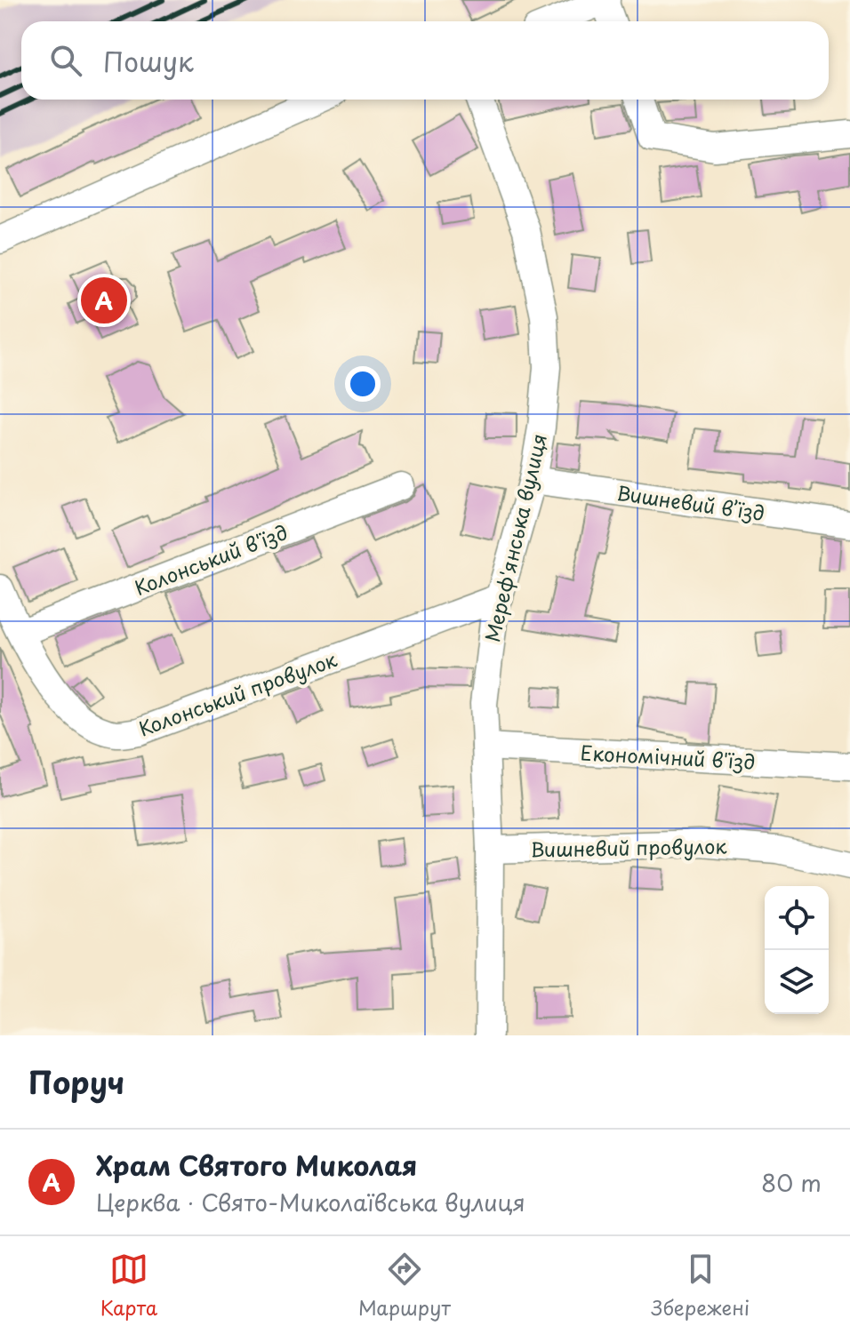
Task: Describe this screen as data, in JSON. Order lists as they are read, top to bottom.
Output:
{
  "streets": {
    "street": [
      "Вишневий в’їзд",
      "Мереф'янська вулиця",
      "Колонський в'їзд",
      "Колонський провулок",
      "Економічний в'їзд",
      "Вишневий провулок"
    ]
  },
  "crossings": [
    ["Вишневий в’їзд", "Мереф'янська вулиця"],
    ["Мереф'янська вулиця", "Колонський провулок"],
    ["Мереф'янська вулиця", "Економічний в'їзд"],
    ["Мереф'янська вулиця", "Вишневий провулок"],
    ["Колонський в'їзд", "Колонський провулок"]
  ],
  "page": {
    "search": "Пошук",
    "pins": "A",
    "heading": "Поруч",
    "list": [
      {
        "mark": "A",
        "name": "Храм Святого Миколая",
        "note": "Церква · Свято-Миколаївська вулиця",
        "value": "80 m"
      }
    ],
    "nav": ["Карта", "Маршрут", "Збережені"]
  }
}
